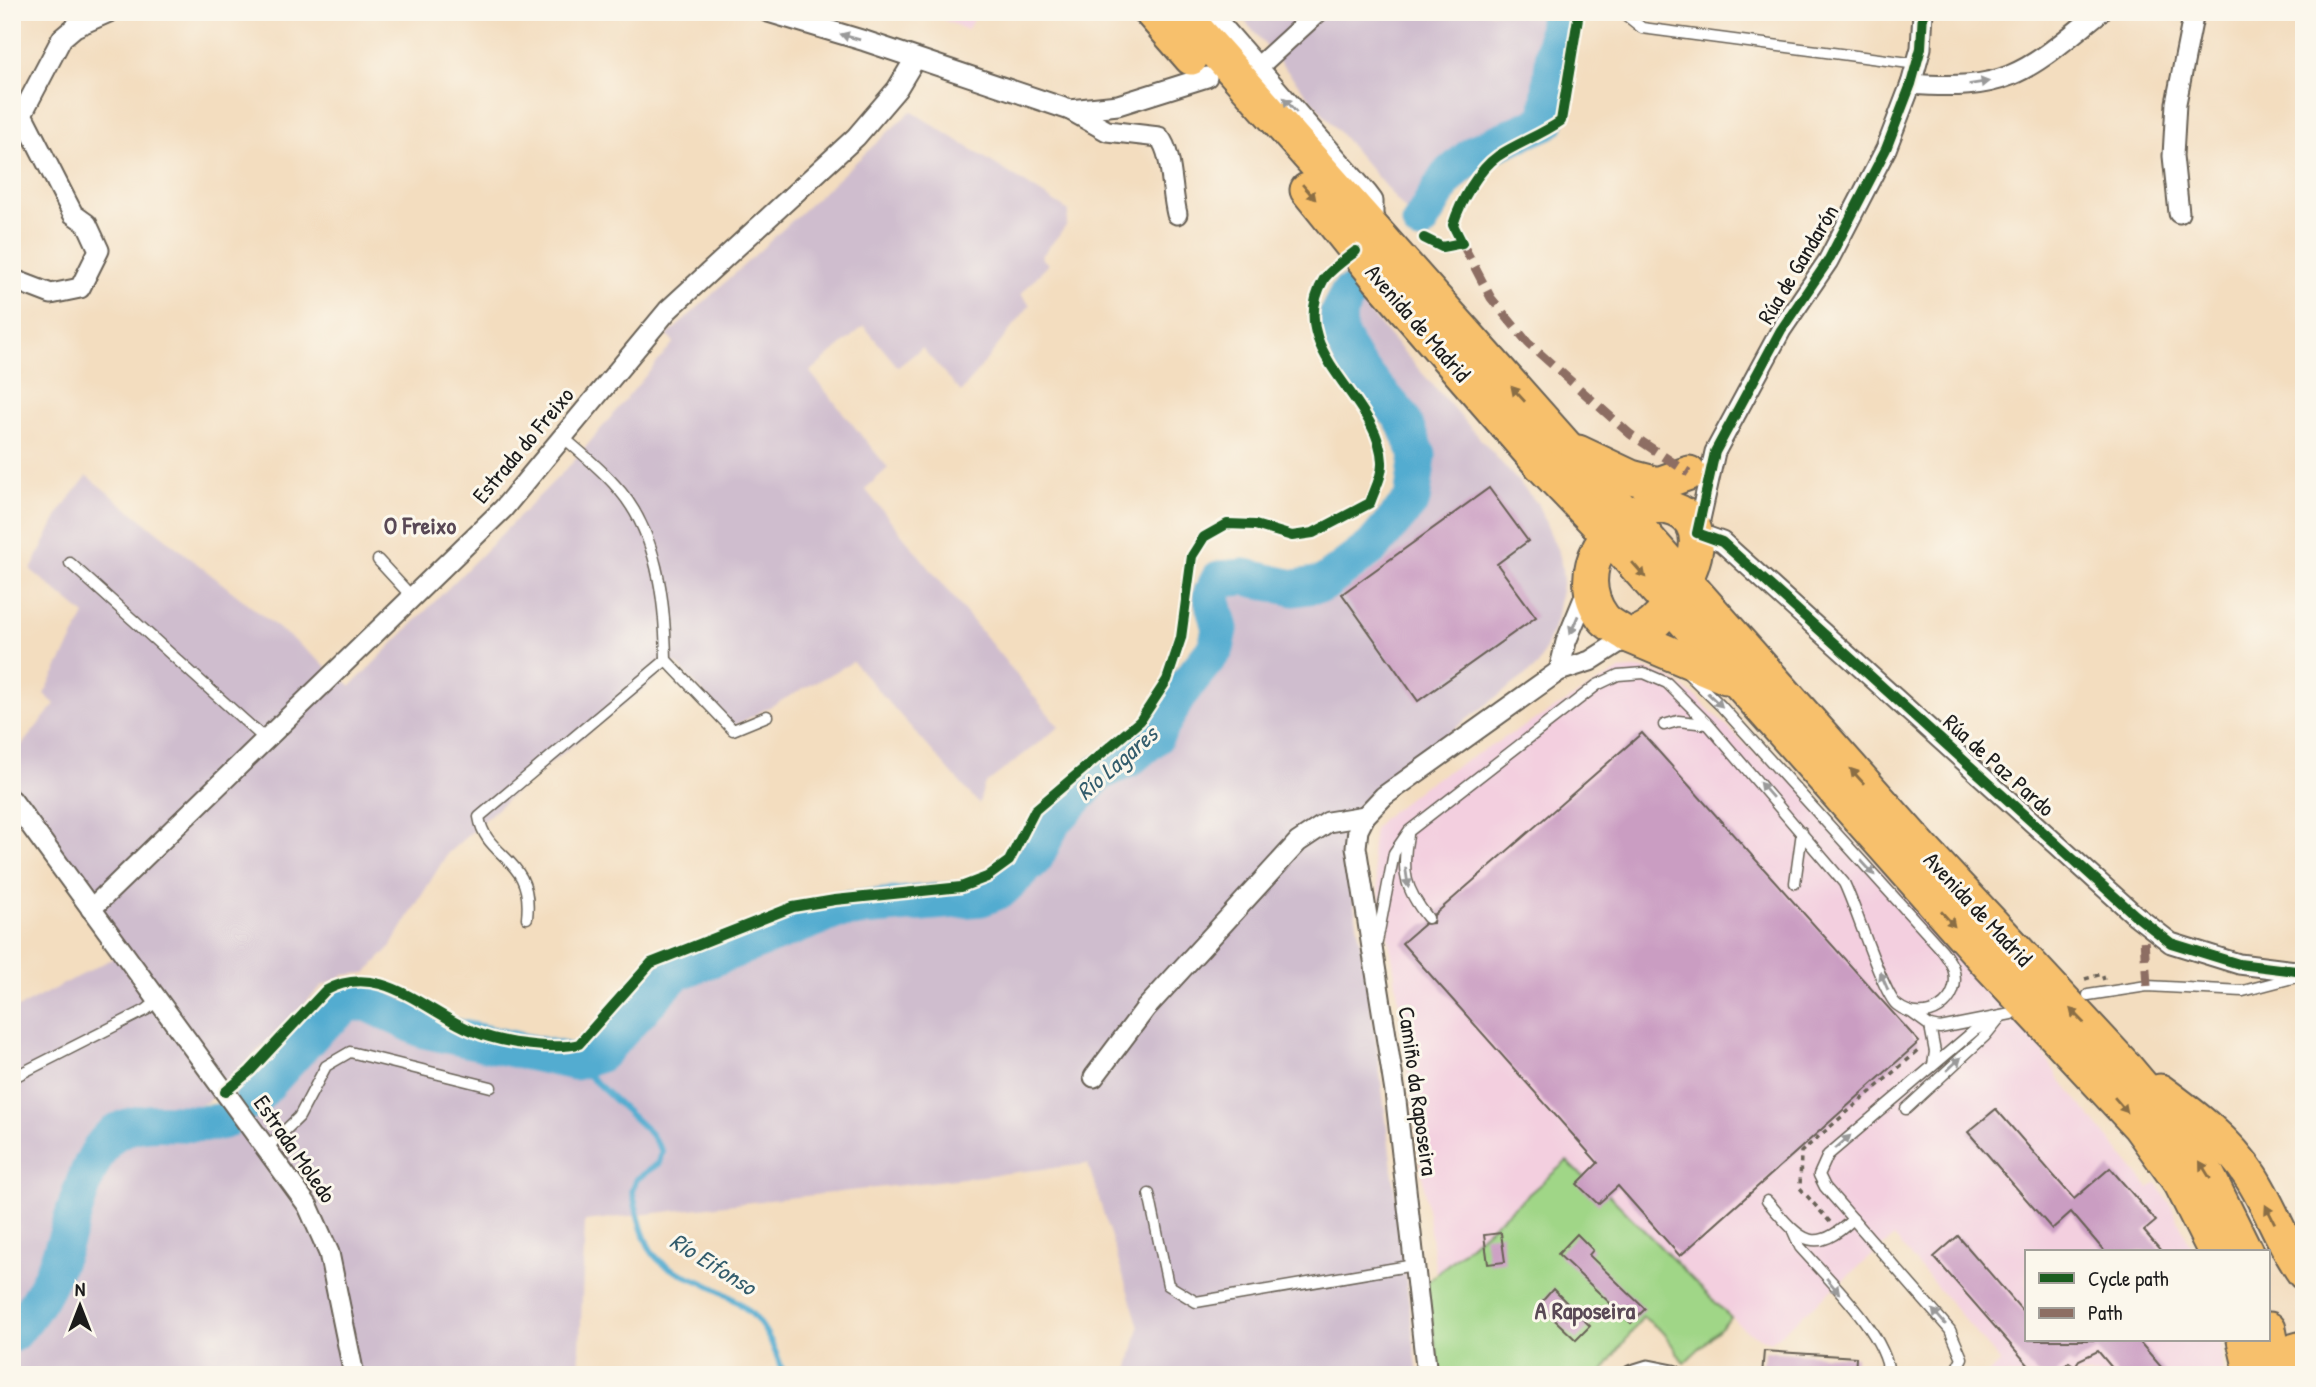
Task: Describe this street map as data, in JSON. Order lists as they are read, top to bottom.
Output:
{
  "streets": {
    "highway": ["Avenida de Madrid"],
    "street": [
      "Rúa de Gandarón",
      "Estrada do Freixo",
      "Rúa de Paz Pardo",
      "Camiño da Raposeira",
      "Estrada Moledo"
    ]
  },
  "crossings": [
    ["Rúa de Gandarón", "Avenida de Madrid"],
    ["Rúa de Gandarón", "Rúa de Paz Pardo"],
    ["Avenida de Madrid", "Rúa de Paz Pardo"],
    ["Estrada do Freixo", "Estrada Moledo"]
  ],
  "districts": ["O Freixo", "A Raposeira"],
  "water": ["Río Lagares", "Río Eifonso"],
  "legend": ["Cycle path", "Path"],
  "north": "top"
}
